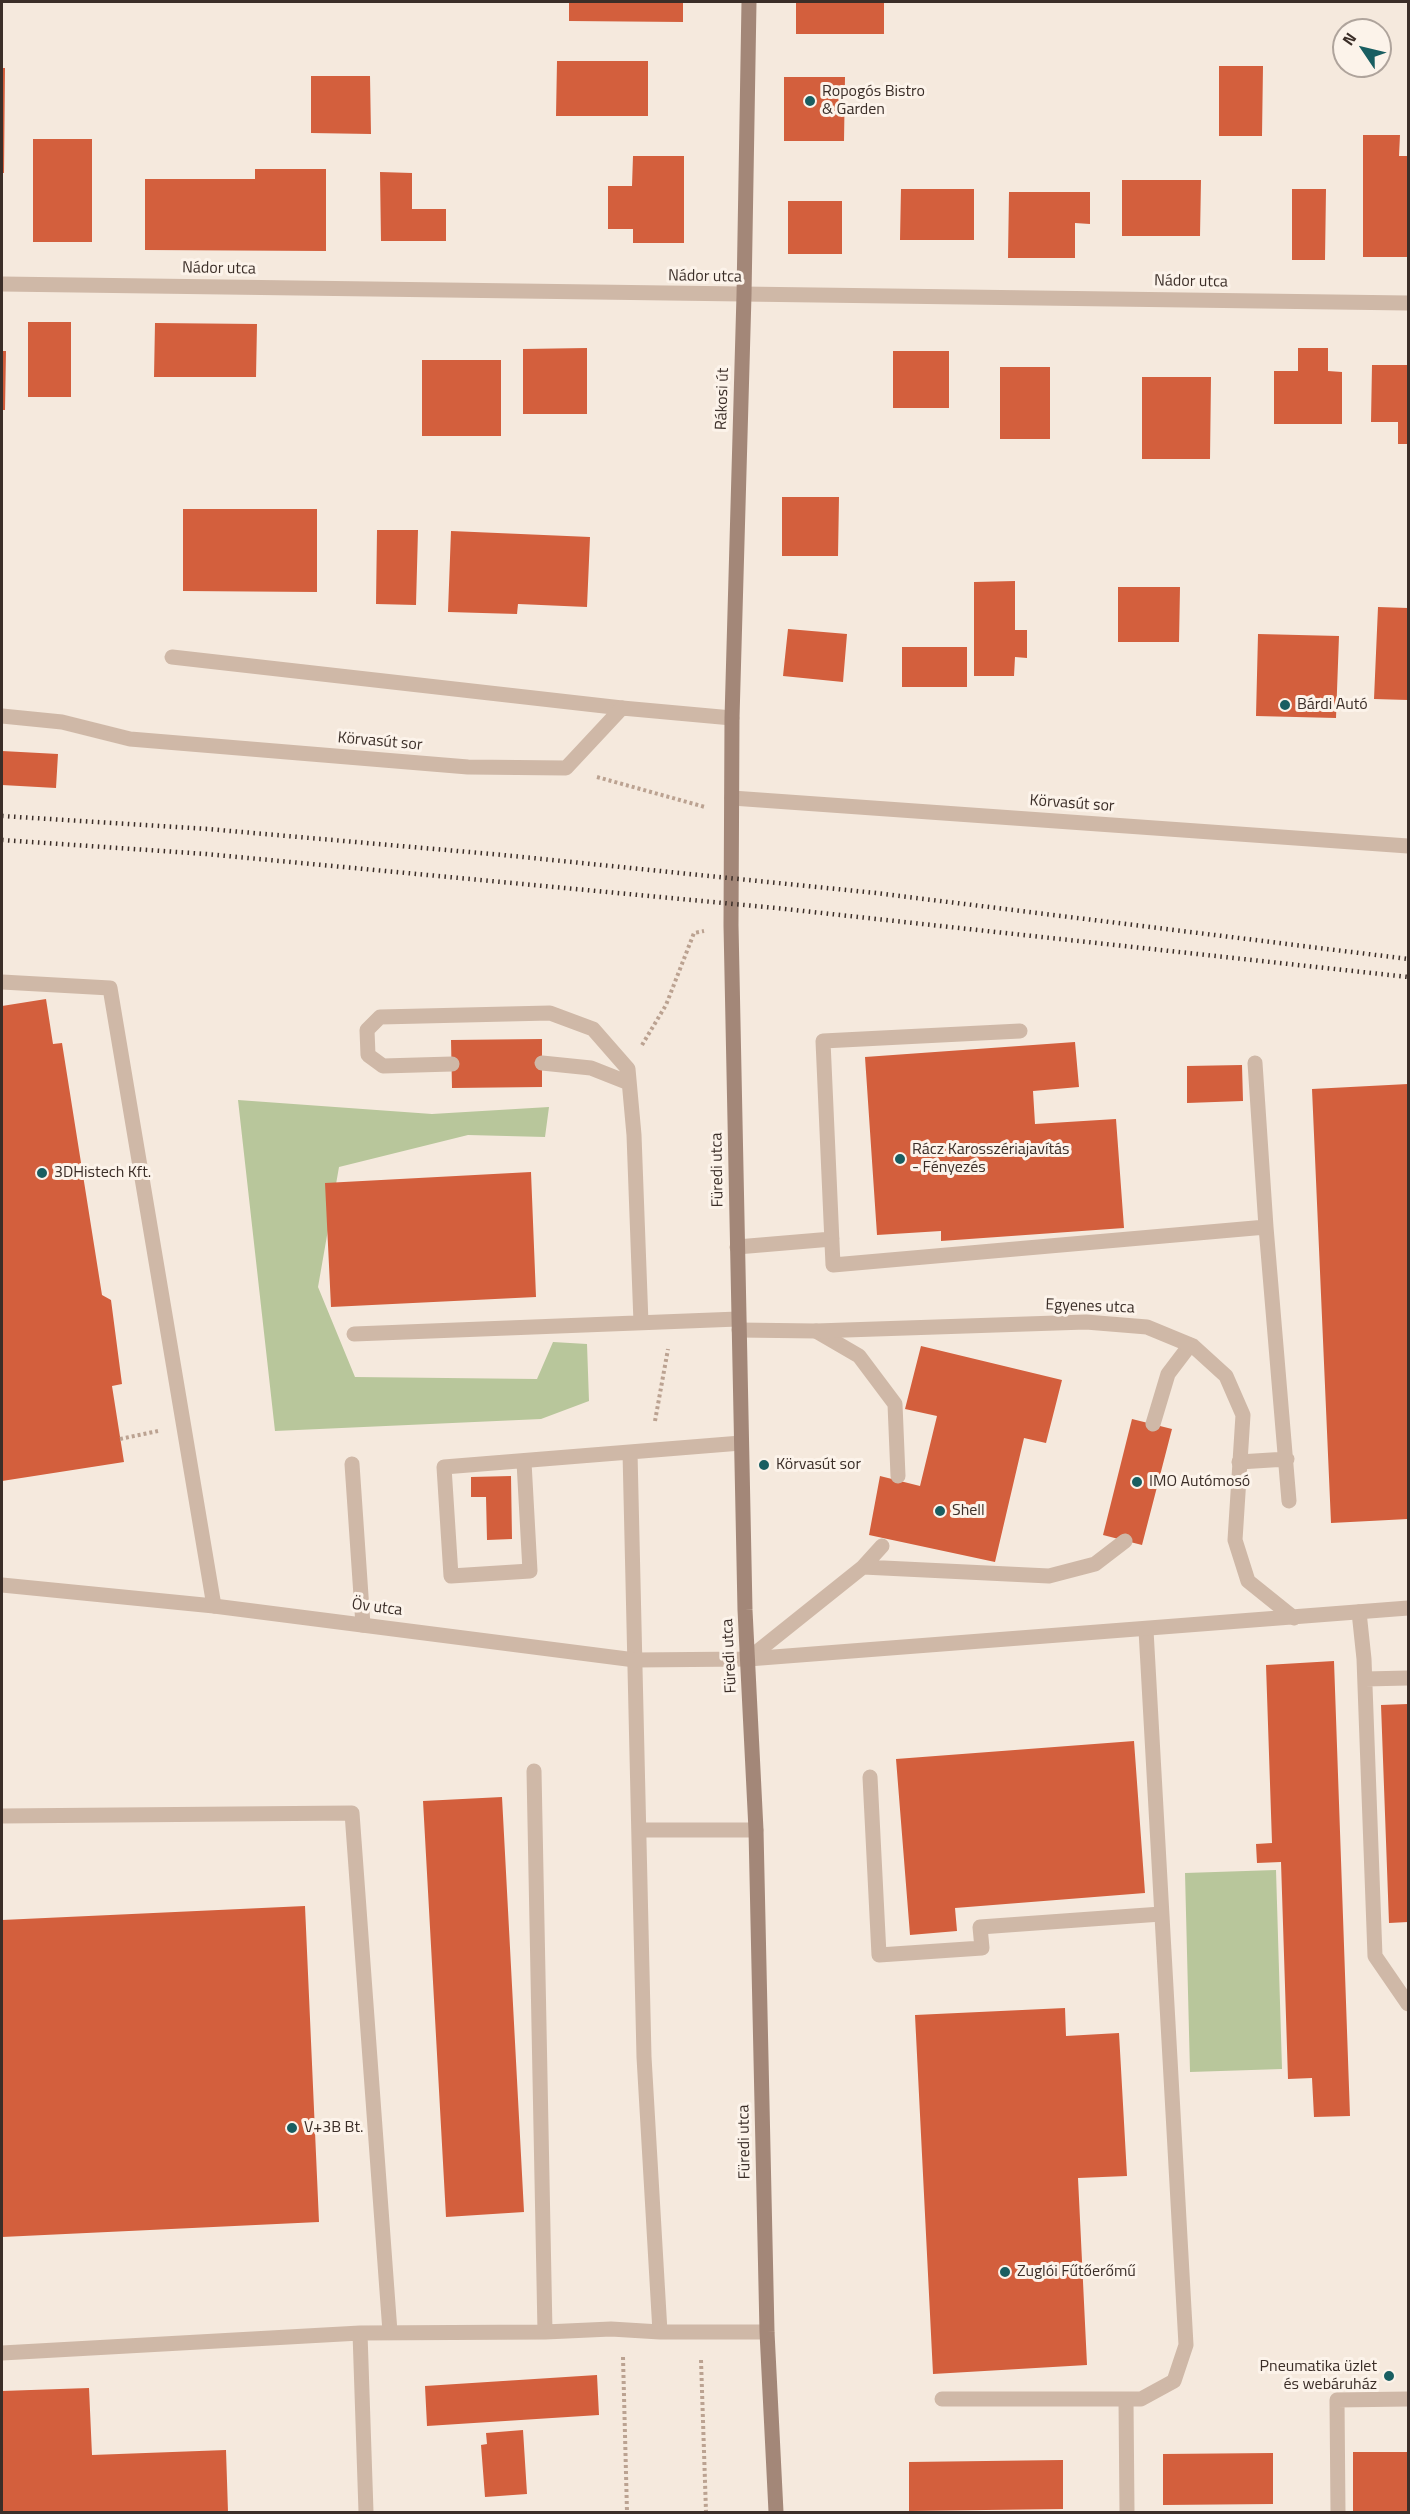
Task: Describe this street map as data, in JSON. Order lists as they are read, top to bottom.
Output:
{
  "streets": {
    "main road": ["Rákosi út", "Füredi utca"],
    "street": [
      "Nádor utca",
      "Körvasút sor",
      "Egyenes utca",
      "Öv utca"
    ]
  },
  "crossings": [
    ["Nádor utca", "Rákosi út"],
    ["Rákosi út", "Körvasút sor"],
    ["Rákosi út", "Füredi utca"],
    ["Körvasút sor", "Füredi utca"],
    ["Füredi utca", "Egyenes utca"],
    ["Füredi utca", "Öv utca"]
  ],
  "places": [
    "Ropogós Bistro & Garden",
    "Bárdi Autó",
    "Rácz Karosszériajavítás - Fényezés",
    "3DHistech Kft.",
    "Körvasút sor",
    "IMO Autómosó",
    "Shell",
    "V+3B Bt.",
    "Zuglói Fűtőerőmű",
    "Pneumatika üzlet és webáruház"
  ],
  "north": "top left"
}
